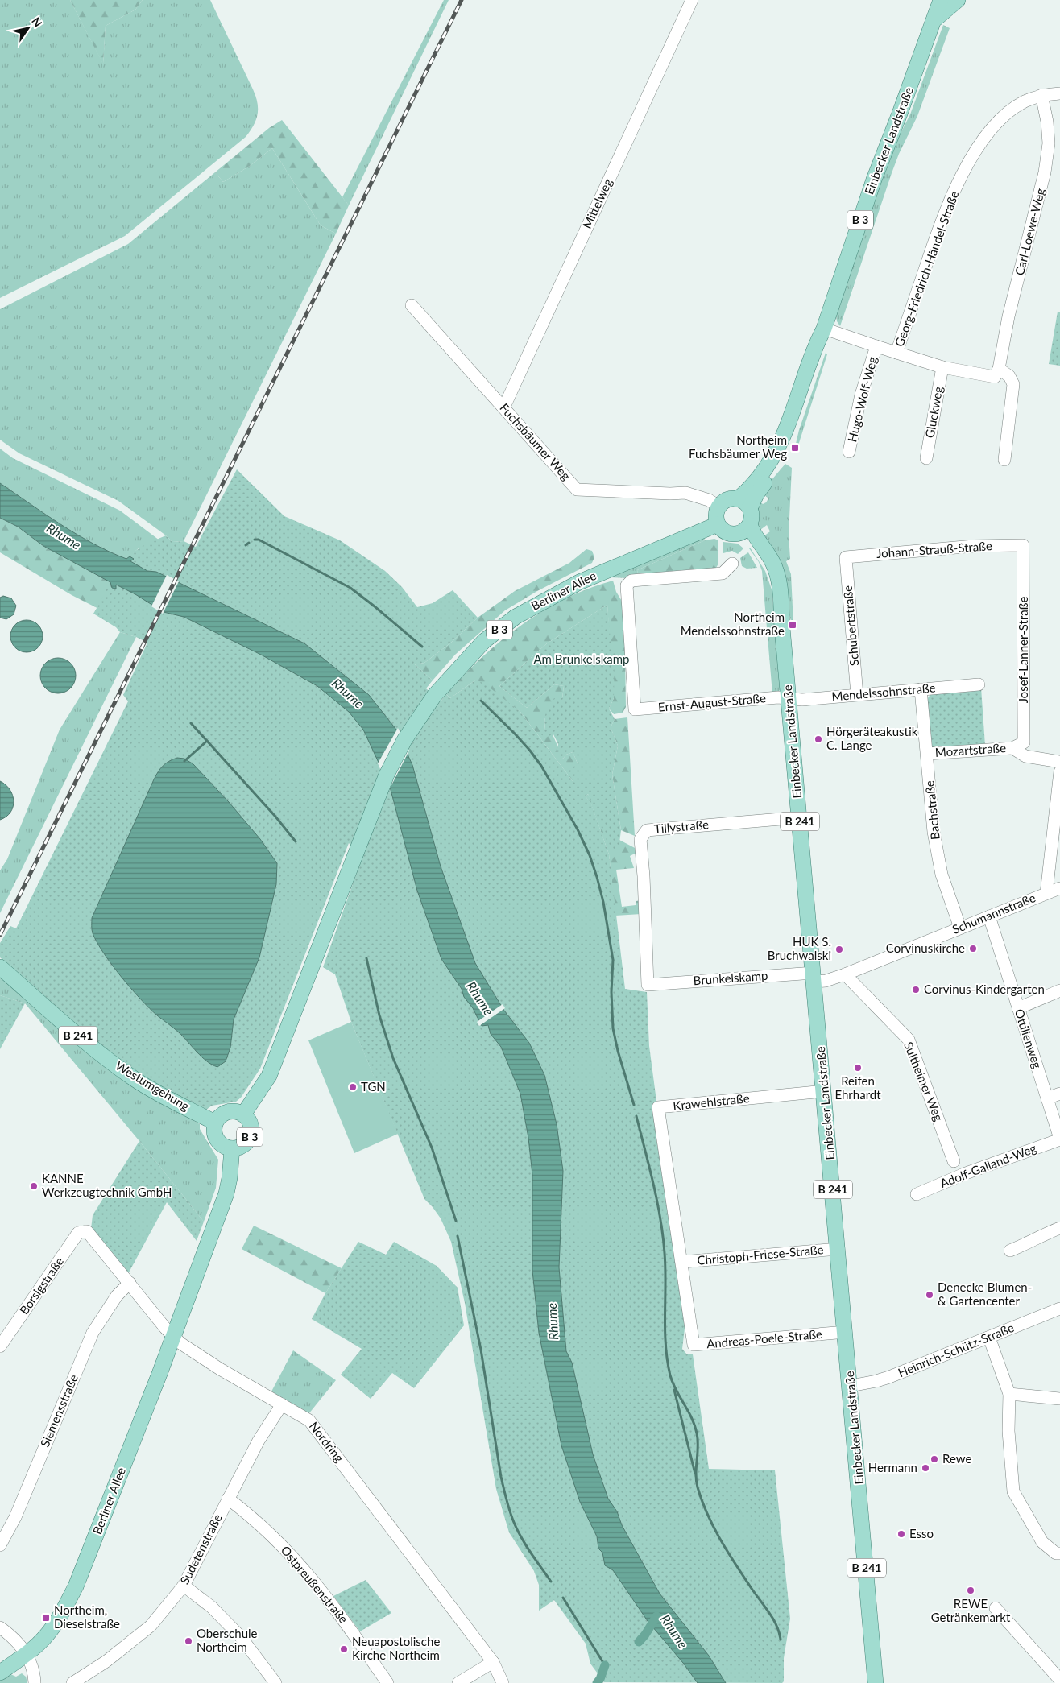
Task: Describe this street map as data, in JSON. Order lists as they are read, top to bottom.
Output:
{
  "streets": {
    "main road": [
      "Einbecker Landstraße",
      "B 3",
      "Berliner Allee",
      "B 241",
      "Westumgehung"
    ],
    "street": [
      "Mittelweg",
      "Carl-Loewe-Weg",
      "Georg-Friedrich-Händel-Straße",
      "Hugo-Wolf-Weg",
      "Gluckweg",
      "Fuchsbäumer Weg",
      "Johann-Strauß-Straße",
      "Schubertstraße",
      "Josef-Lanner-Straße",
      "Mendelssohnstraße",
      "Ernst-August-Straße",
      "Mozartstraße",
      "Bachstraße",
      "Tillystraße",
      "Schumannstraße",
      "Brunkelskamp",
      "Ottilienweg",
      "Sultheimer Weg",
      "Krawehlstraße",
      "Adolf-Galland-Weg",
      "Christoph-Friese-Straße",
      "Borsigstraße",
      "Andreas-Poele-Straße",
      "Heinrich-Schütz-Straße",
      "Siemensstraße",
      "Nordring",
      "Sudetenstraße",
      "Ostpreußenstraße"
    ]
  },
  "crossings": [
    ["Einbecker Landstraße", "Fuchsbäumer Weg"],
    ["Einbecker Landstraße", "Berliner Allee"],
    ["Einbecker Landstraße", "Mendelssohnstraße"],
    ["Einbecker Landstraße", "Ernst-August-Straße"],
    ["Einbecker Landstraße", "Tillystraße"],
    ["Einbecker Landstraße", "Schumannstraße"],
    ["Einbecker Landstraße", "Brunkelskamp"],
    ["Einbecker Landstraße", "Krawehlstraße"],
    ["Einbecker Landstraße", "Christoph-Friese-Straße"],
    ["Einbecker Landstraße", "Andreas-Poele-Straße"],
    ["Einbecker Landstraße", "Heinrich-Schütz-Straße"],
    ["Mittelweg", "Fuchsbäumer Weg"],
    ["B 3", "Berliner Allee"],
    ["B 3", "Westumgehung"],
    ["B 3", "Nordring"],
    ["Carl-Loewe-Weg", "Georg-Friedrich-Händel-Straße"],
    ["Fuchsbäumer Weg", "Berliner Allee"],
    ["Johann-Strauß-Straße", "Schubertstraße"],
    ["Johann-Strauß-Straße", "Josef-Lanner-Straße"],
    ["Berliner Allee", "Westumgehung"],
    ["Berliner Allee", "Nordring"],
    ["Schubertstraße", "Mendelssohnstraße"],
    ["Josef-Lanner-Straße", "Mozartstraße"],
    ["Mendelssohnstraße", "Ernst-August-Straße"],
    ["Mendelssohnstraße", "Bachstraße"],
    ["Mozartstraße", "Bachstraße"],
    ["Bachstraße", "Schumannstraße"],
    ["Tillystraße", "Brunkelskamp"],
    ["Schumannstraße", "Brunkelskamp"],
    ["Schumannstraße", "Ottilienweg"],
    ["Schumannstraße", "Sultheimer Weg"],
    ["Ottilienweg", "Adolf-Galland-Weg"],
    ["Krawehlstraße", "Christoph-Friese-Straße"],
    ["Krawehlstraße", "Andreas-Poele-Straße"],
    ["Christoph-Friese-Straße", "Andreas-Poele-Straße"],
    ["Borsigstraße", "Nordring"],
    ["Siemensstraße", "Nordring"],
    ["Nordring", "Sudetenstraße"],
    ["Sudetenstraße", "Ostpreußenstraße"]
  ],
  "water": ["Rhume"],
  "parks": ["Am Brunkelskamp"],
  "places": {
    "transit": ["Northeim Fuchsbäumer Weg", "Northeim Mendelssohnstraße", "Northeim, Dieselstraße"],
    "other": [
      "Hörgeräteakustik C. Lange",
      "Corvinuskirche",
      "HUK S. Bruchwalski",
      "Corvinus-Kindergarten",
      "Reifen Ehrhardt",
      "TGN",
      "KANNE Werkzeugtechnik GmbH",
      "Denecke Blumen- & Gartencenter",
      "Rewe",
      "Hermann",
      "Esso",
      "REWE Getränkemarkt",
      "Oberschule Northeim",
      "Neuapostolische Kirche Northeim"
    ]
  },
  "north": "top right"
}
